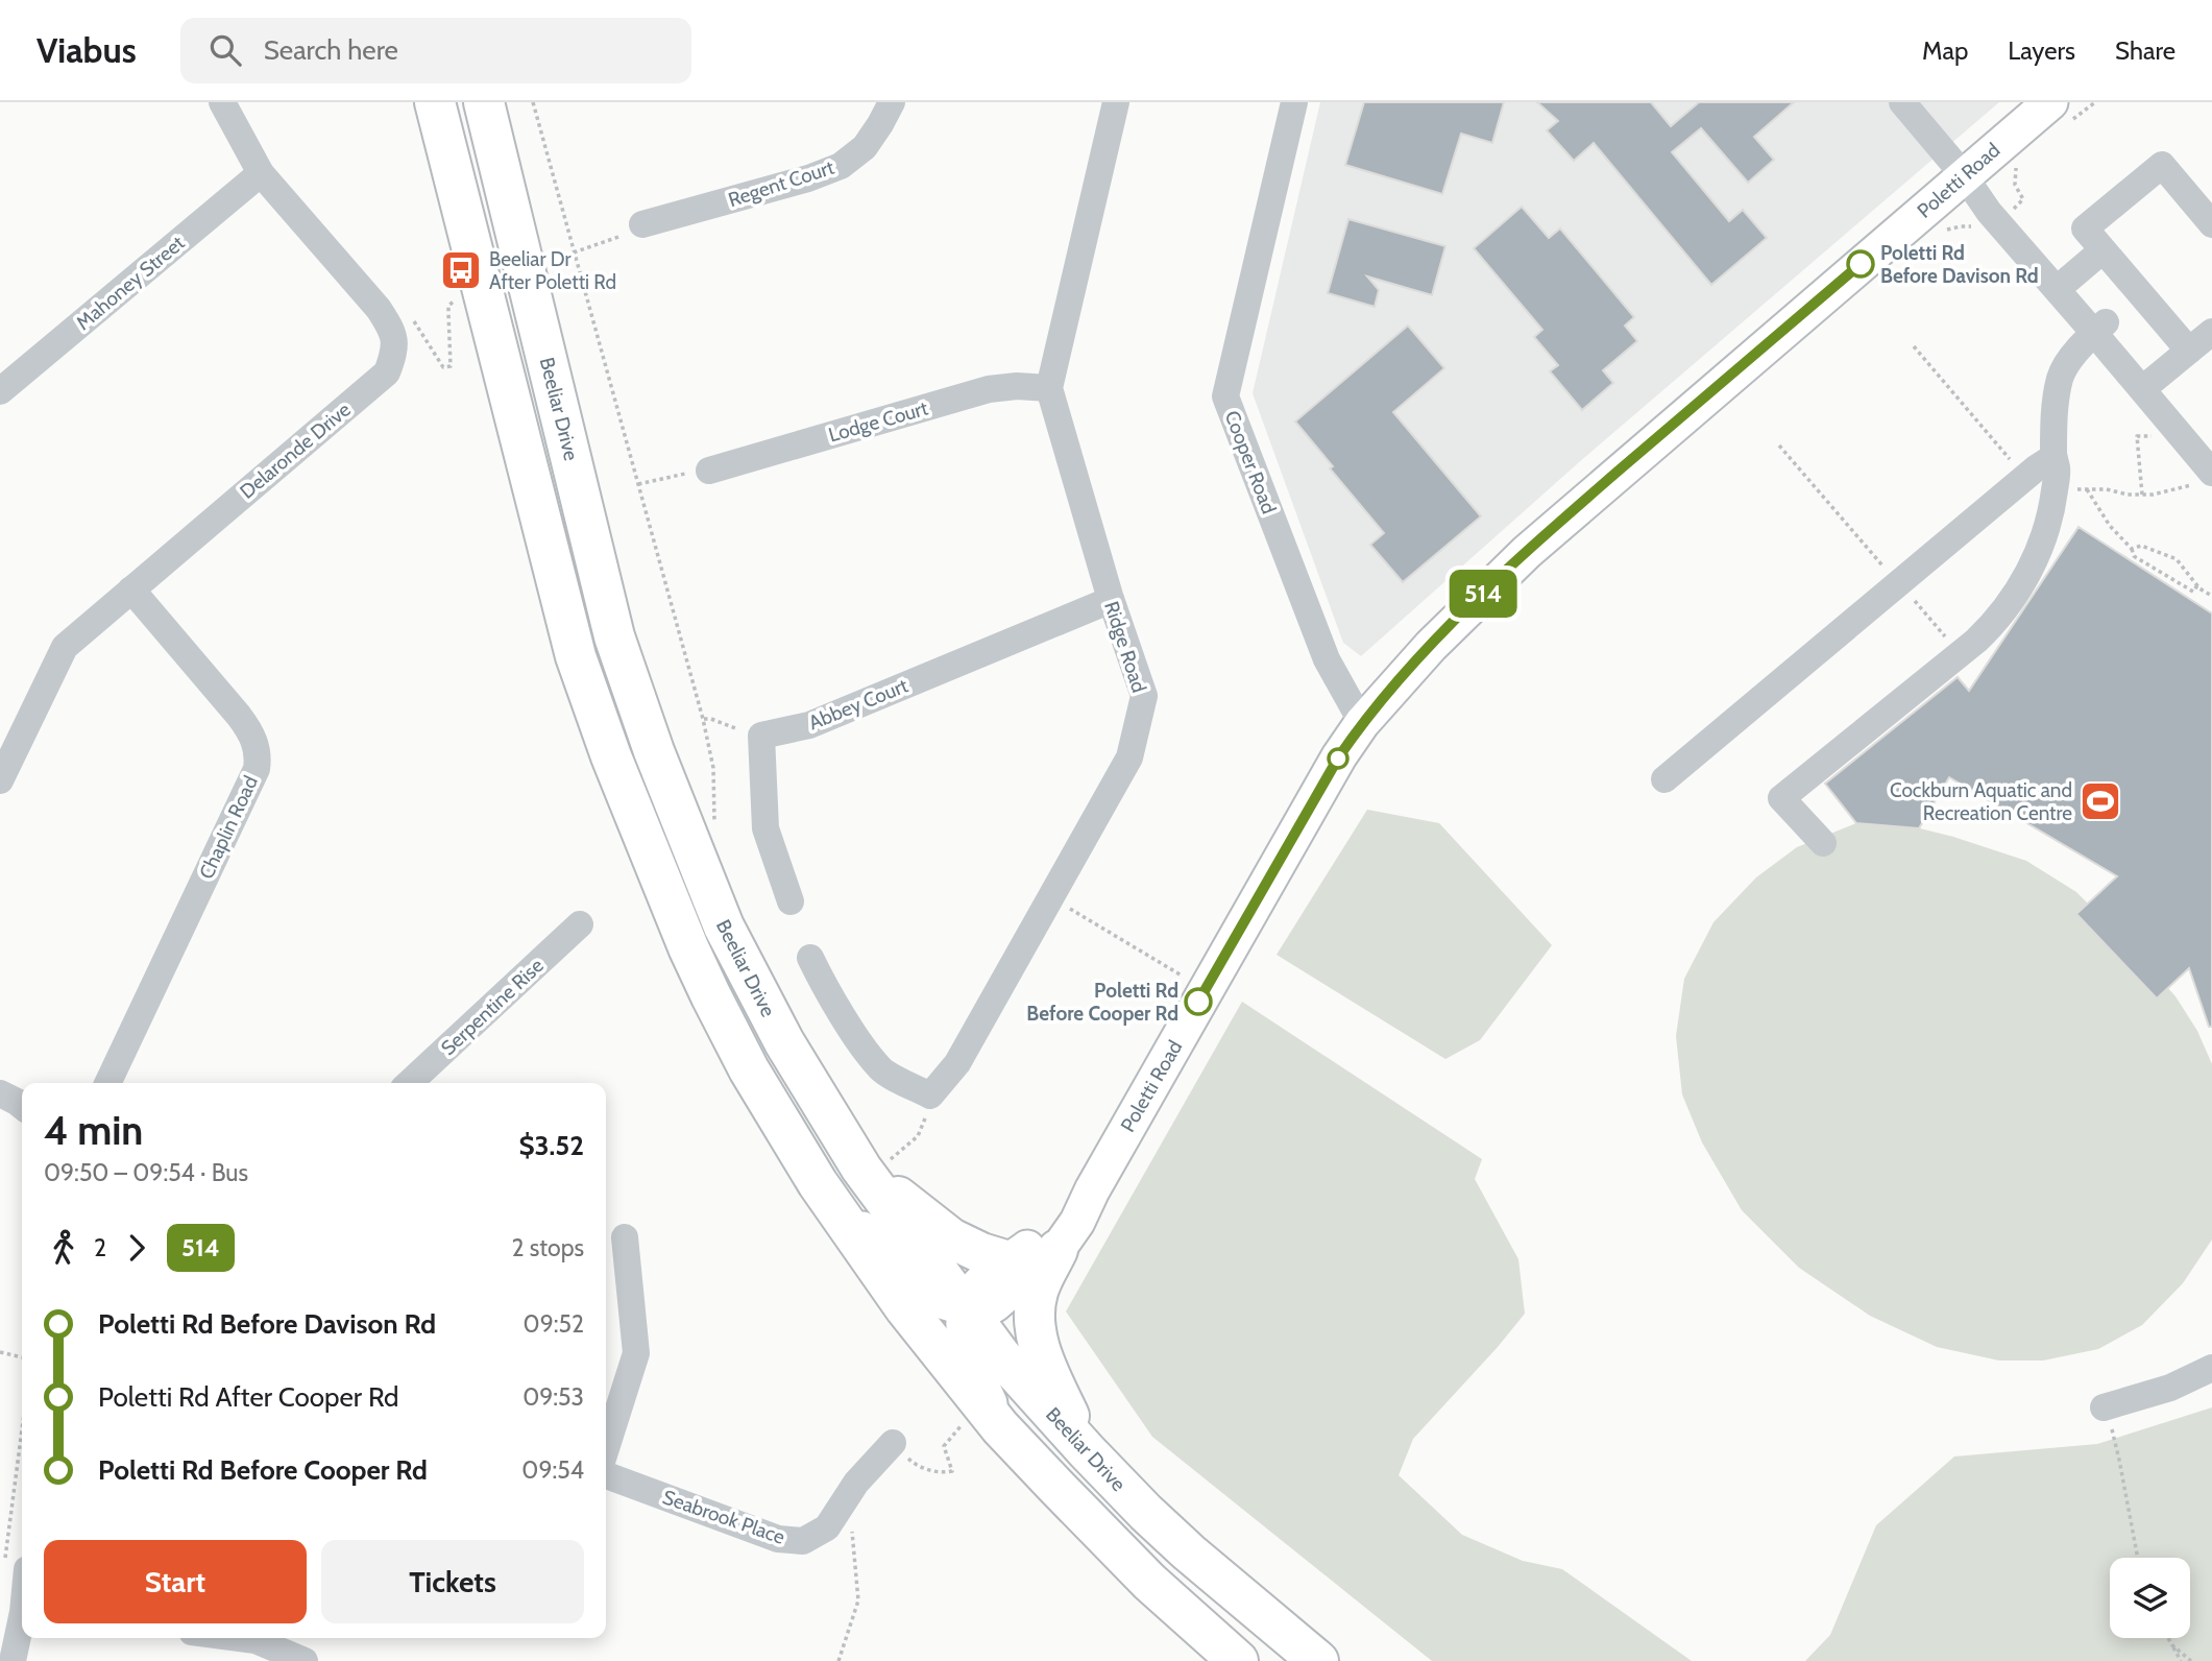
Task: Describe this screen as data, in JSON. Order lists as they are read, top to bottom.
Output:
{
  "streets": {
    "highway": ["Beeliar Drive"],
    "main road": ["Poletti Road"],
    "street": [
      "Regent Court",
      "Mahoney Street",
      "Lodge Court",
      "Delaronde Drive",
      "Cooper Road",
      "Ridge Road",
      "Abbey Court",
      "Chaplin Road",
      "Serpentine Rise",
      "Seabrook Place"
    ]
  },
  "crossings": [
    ["Poletti Road", "Beeliar Drive"],
    ["Poletti Road", "Cooper Road"],
    ["Mahoney Street", "Delaronde Drive"],
    ["Lodge Court", "Ridge Road"],
    ["Delaronde Drive", "Chaplin Road"],
    ["Ridge Road", "Abbey Court"]
  ],
  "places": {
    "other": ["Poletti Rd Before Davison Rd", "Poletti Rd Before Cooper Rd"],
    "bus stop": ["Beeliar Dr After Poletti Rd"],
    "sports": ["Cockburn Aquatic and Recreation Centre"]
  },
  "lines": ["bus line 514"],
  "page": {
    "header": "Viabus",
    "search": "Search here",
    "nav": ["Map", "Layers", "Share"],
    "on_map": "514",
    "heading": ["4 min", "09:50 – 09:54 · Bus", "$3.52"],
    "legs": ["2", "514", "2 stops"],
    "list": [
      {
        "name": "Poletti Rd Before Davison Rd",
        "value": "09:52"
      },
      {
        "name": "Poletti Rd After Cooper Rd",
        "value": "09:53"
      },
      {
        "name": "Poletti Rd Before Cooper Rd",
        "value": "09:54"
      }
    ],
    "buttons": ["Start", "Tickets"]
  }
}
